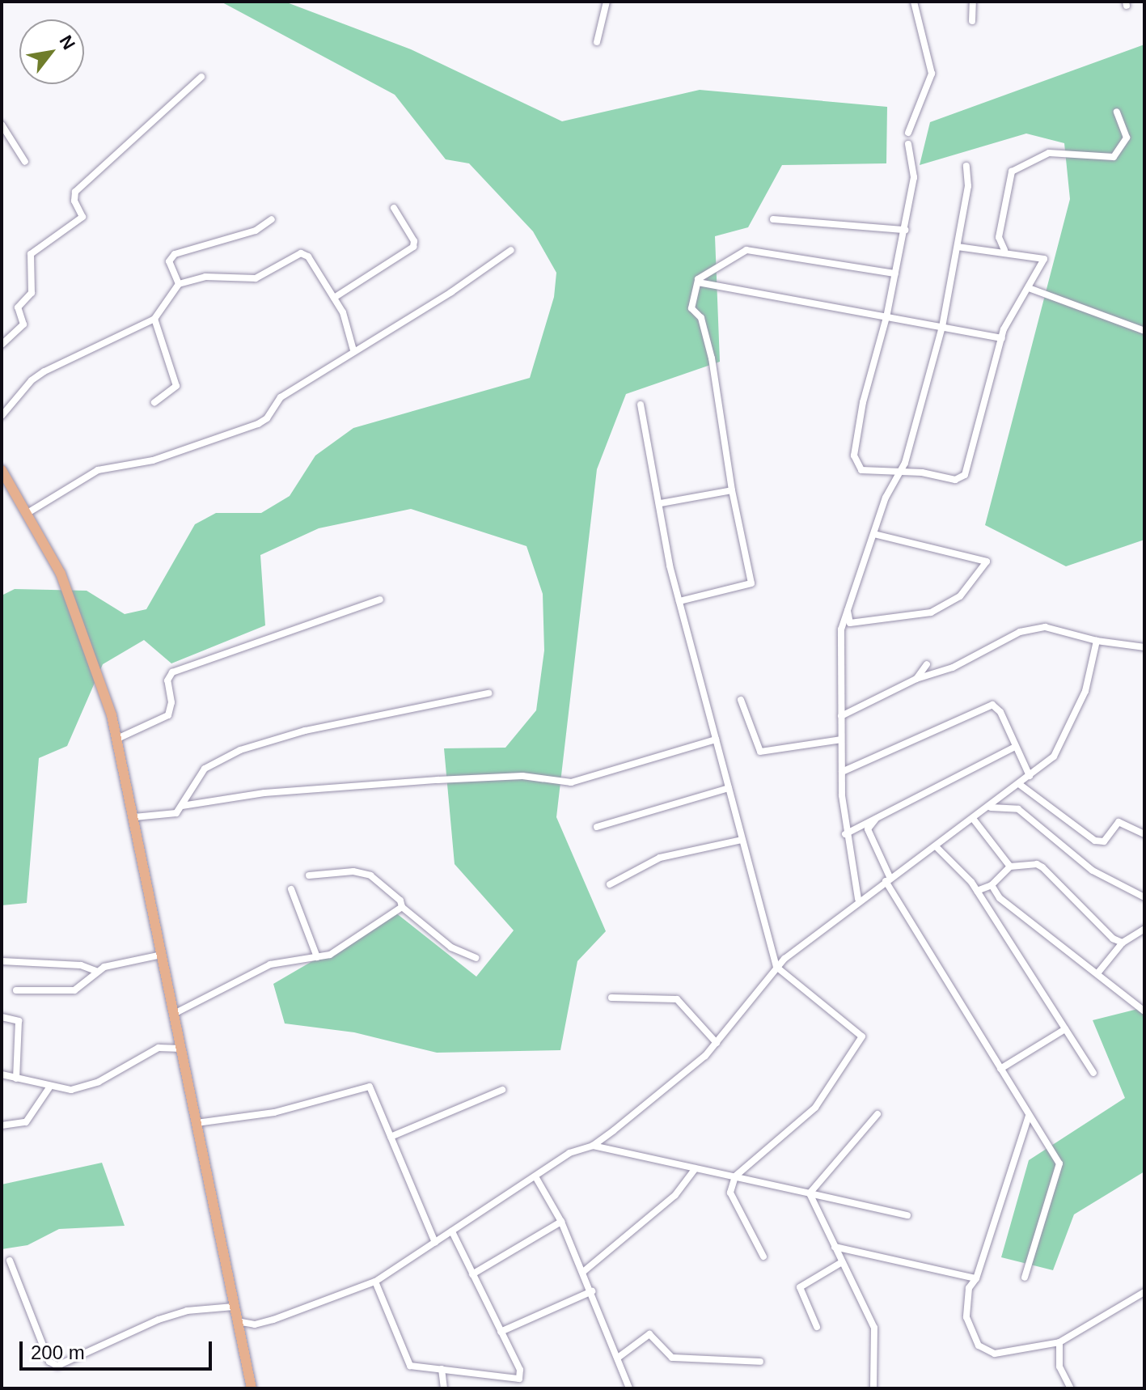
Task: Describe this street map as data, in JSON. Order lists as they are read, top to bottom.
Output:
{
  "scale_bar": "200 m",
  "north": "top right"
}
